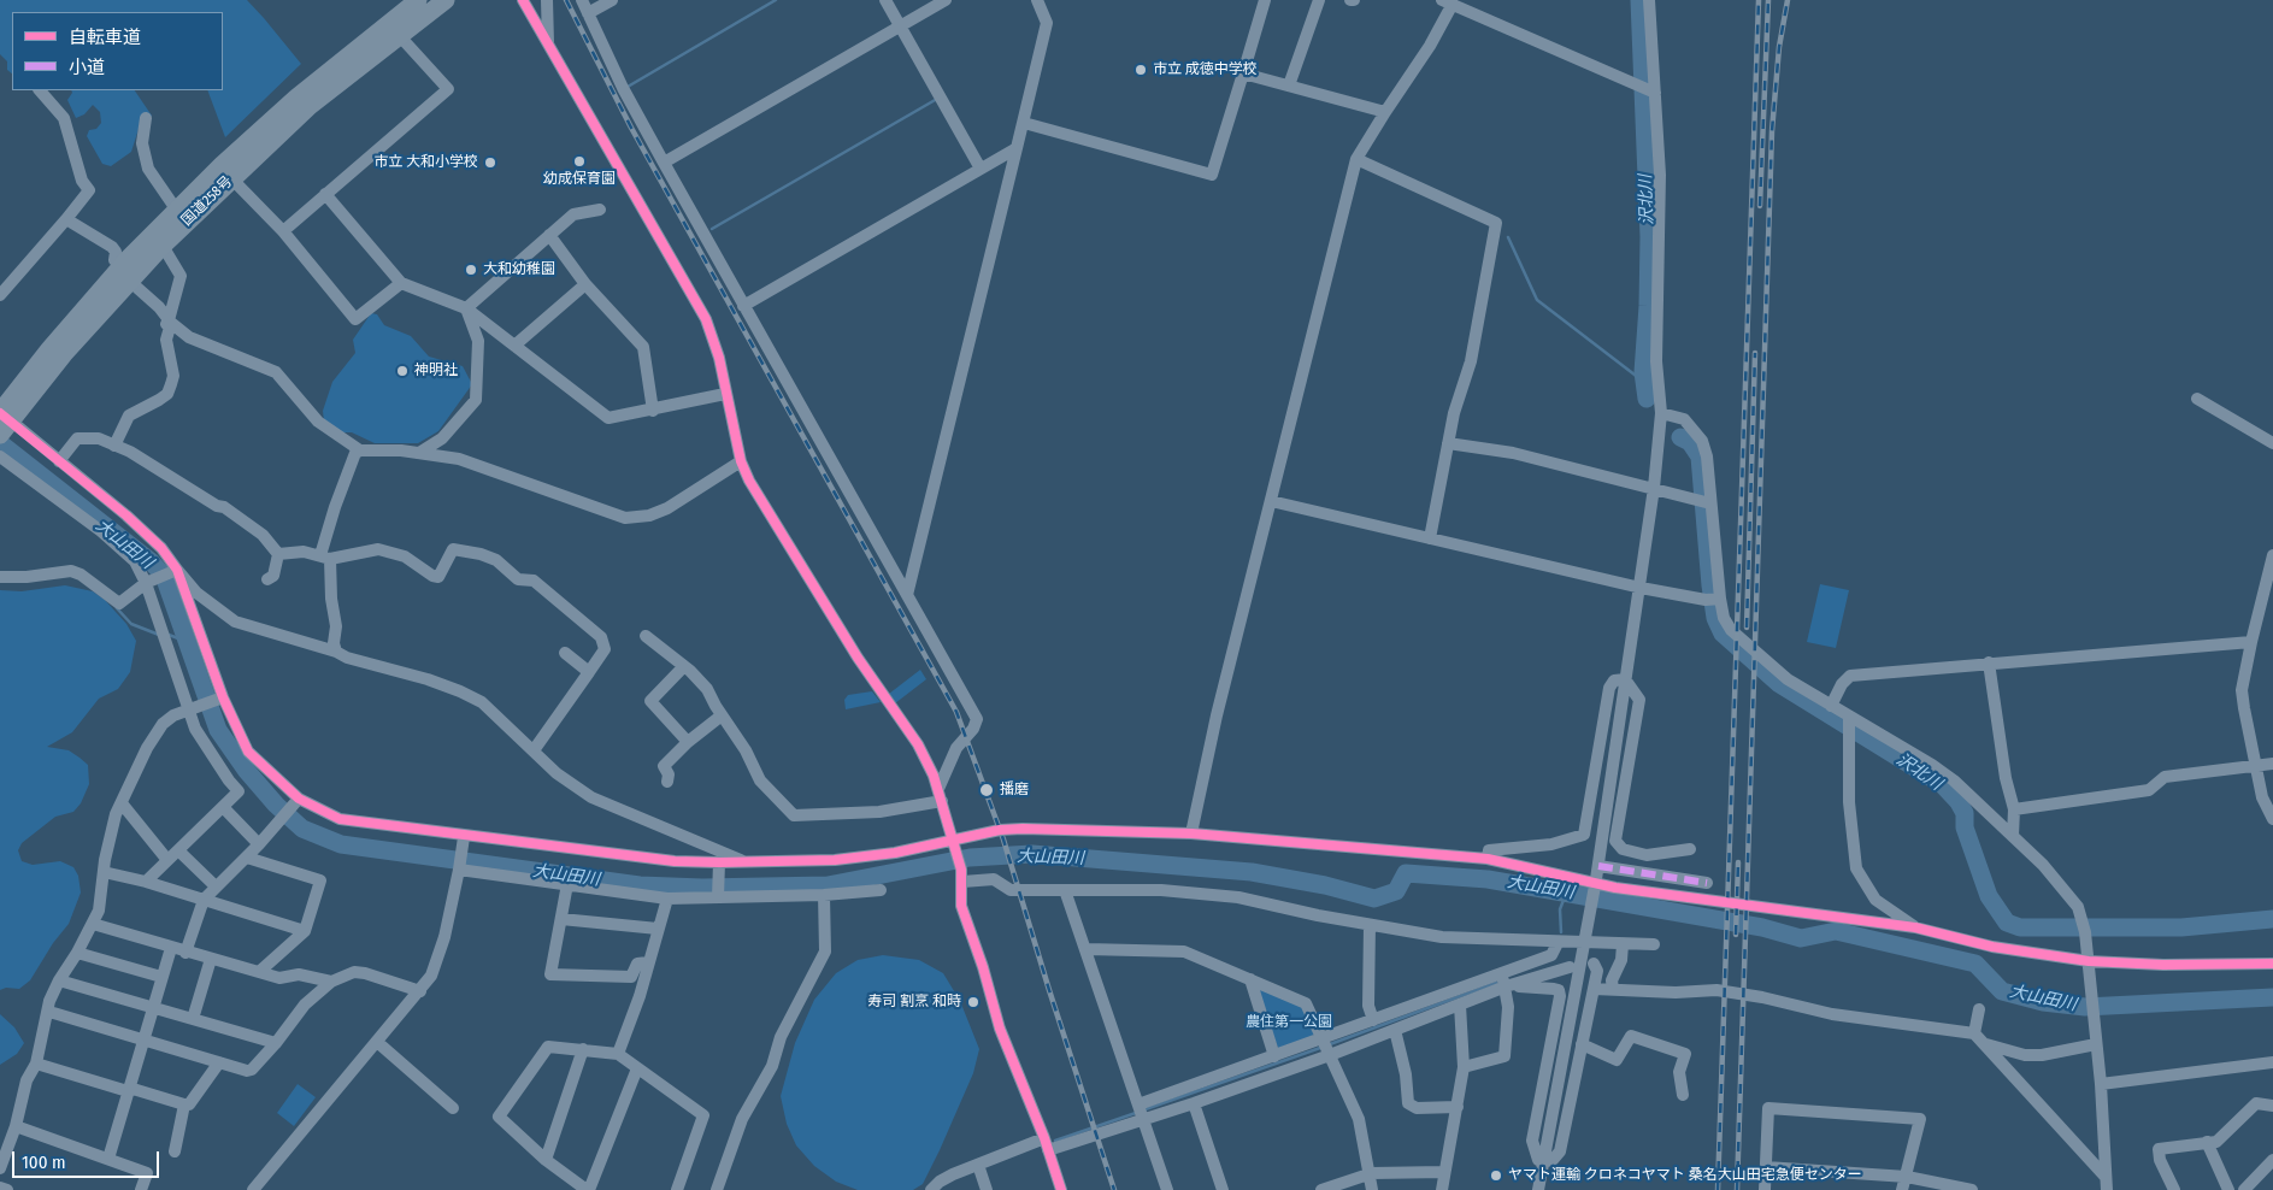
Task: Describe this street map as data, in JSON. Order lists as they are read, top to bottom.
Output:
{
  "streets": {
    "highway": ["国道258号"]
  },
  "water": ["沢北川", "大山田川"],
  "parks": ["農住第一公園"],
  "places": [
    "市立 成徳中学校",
    "幼成保育園",
    "市立 大和小学校",
    "大和幼稚園",
    "神明社",
    "播磨",
    "寿司 割烹 和時",
    "ヤマト運輸 クロネコヤマト 桑名大山田宅急便センター"
  ],
  "legend": ["自転車道", "小道"],
  "scale_bar": "100 m"
}
